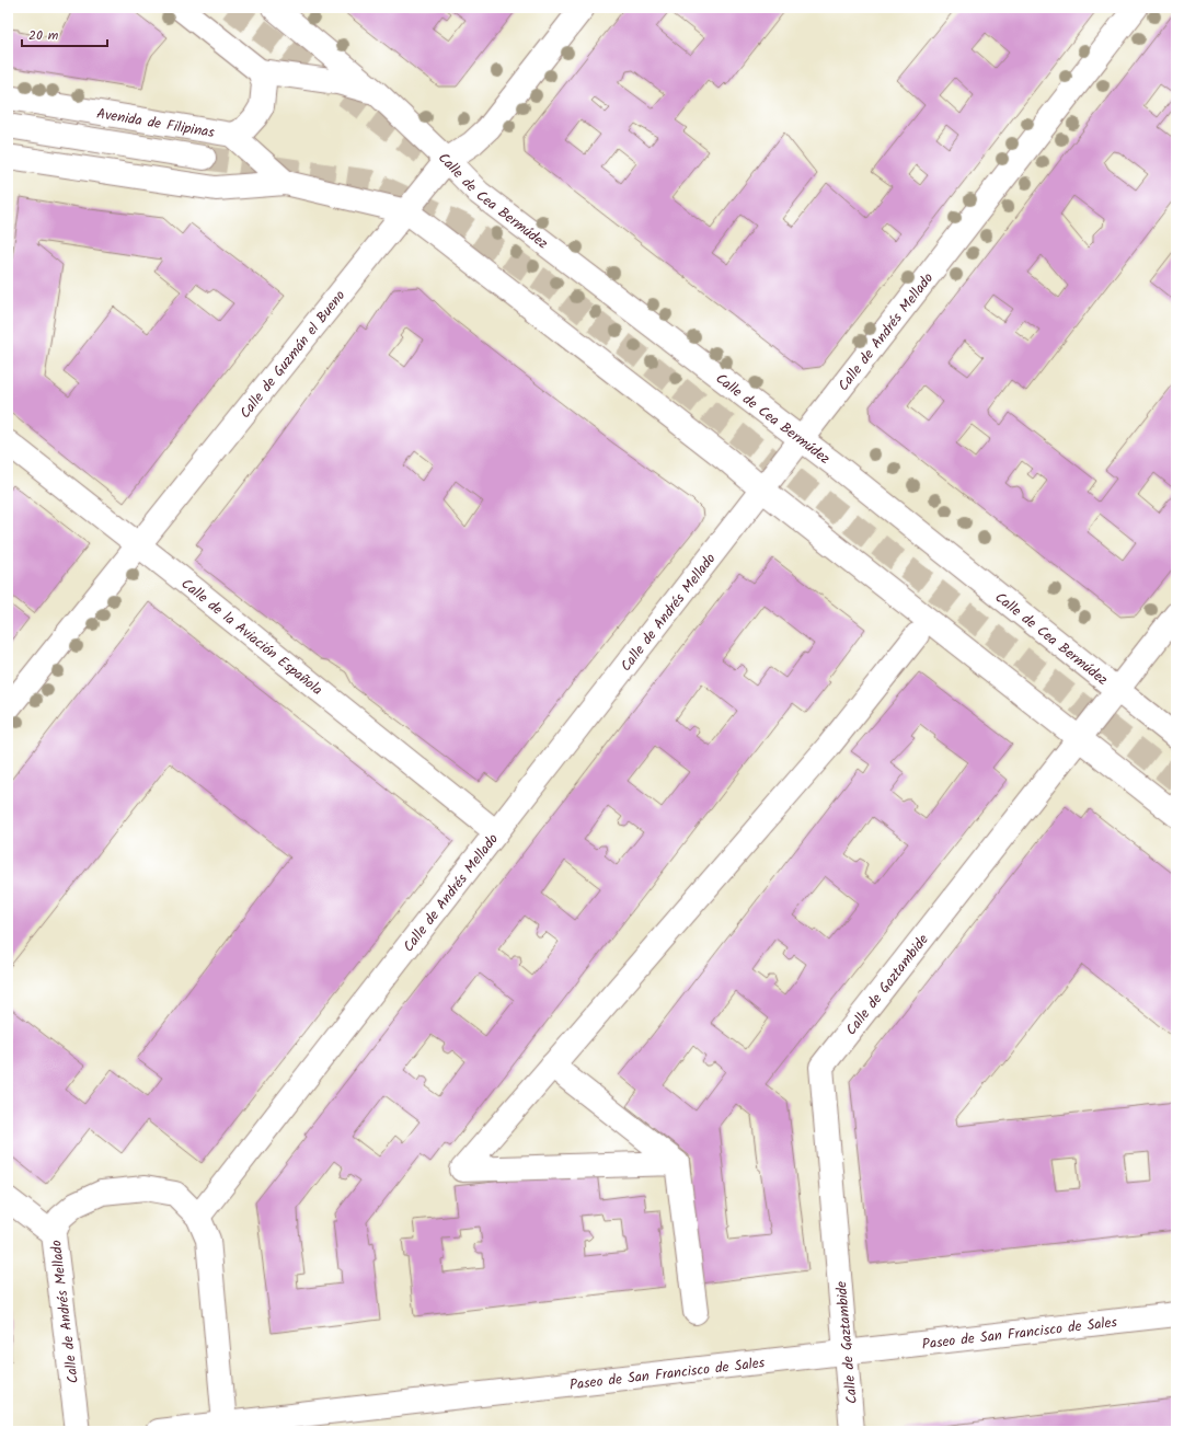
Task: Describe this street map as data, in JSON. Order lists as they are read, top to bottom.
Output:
{
  "streets": {
    "street": [
      "Avenida de Filipinas",
      "Calle de Cea Bermúdez",
      "Calle de Andrés Mellado",
      "Calle de Guzmán el Bueno",
      "Calle de la Aviación Española",
      "Calle de Gaztambide",
      "Paseo de San Francisco de Sales"
    ]
  },
  "crossings": [
    ["Avenida de Filipinas", "Calle de Guzmán el Bueno"],
    ["Calle de Cea Bermúdez", "Calle de Andrés Mellado"],
    ["Calle de Cea Bermúdez", "Calle de Guzmán el Bueno"],
    ["Calle de Cea Bermúdez", "Calle de Gaztambide"],
    ["Calle de Andrés Mellado", "Calle de la Aviación Española"],
    ["Calle de Andrés Mellado", "Paseo de San Francisco de Sales"],
    ["Calle de Guzmán el Bueno", "Calle de la Aviación Española"],
    ["Calle de Gaztambide", "Paseo de San Francisco de Sales"]
  ],
  "scale_bar": "20 m"
}
